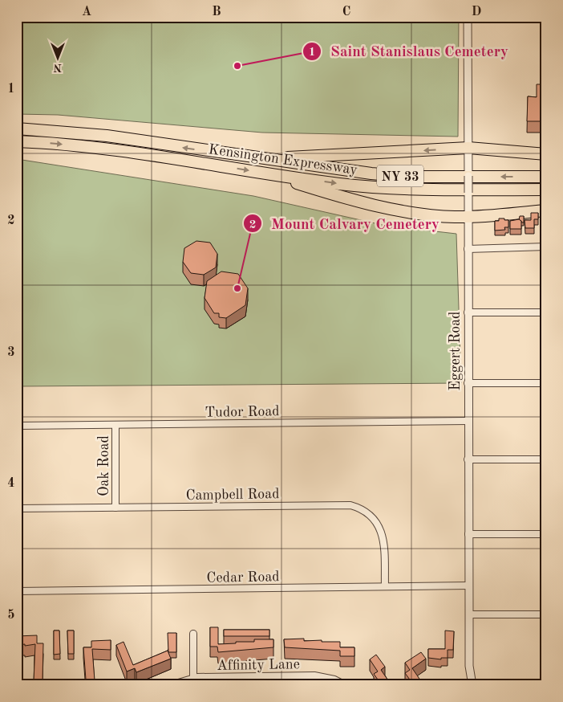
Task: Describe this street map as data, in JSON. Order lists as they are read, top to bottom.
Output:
{
  "streets": {
    "highway": ["Kensington Expressway", "NY 33"],
    "street": [
      "Eggert Road",
      "Tudor Road",
      "Oak Road",
      "Campbell Road",
      "Cedar Road",
      "Affinity Lane"
    ]
  },
  "crossings": [
    ["Eggert Road", "Tudor Road"],
    ["Eggert Road", "Cedar Road"],
    ["Tudor Road", "Oak Road"],
    ["Oak Road", "Campbell Road"],
    ["Campbell Road", "Cedar Road"]
  ],
  "places": ["Saint Stanislaus Cemetery", "Mount Calvary Cemetery"],
  "north": "bottom",
  "grid": {
    "columns": [
      "A",
      "B",
      "C",
      "D"
    ],
    "rows": [
      "1",
      "2",
      "3",
      "4",
      "5"
    ]
  }
}
